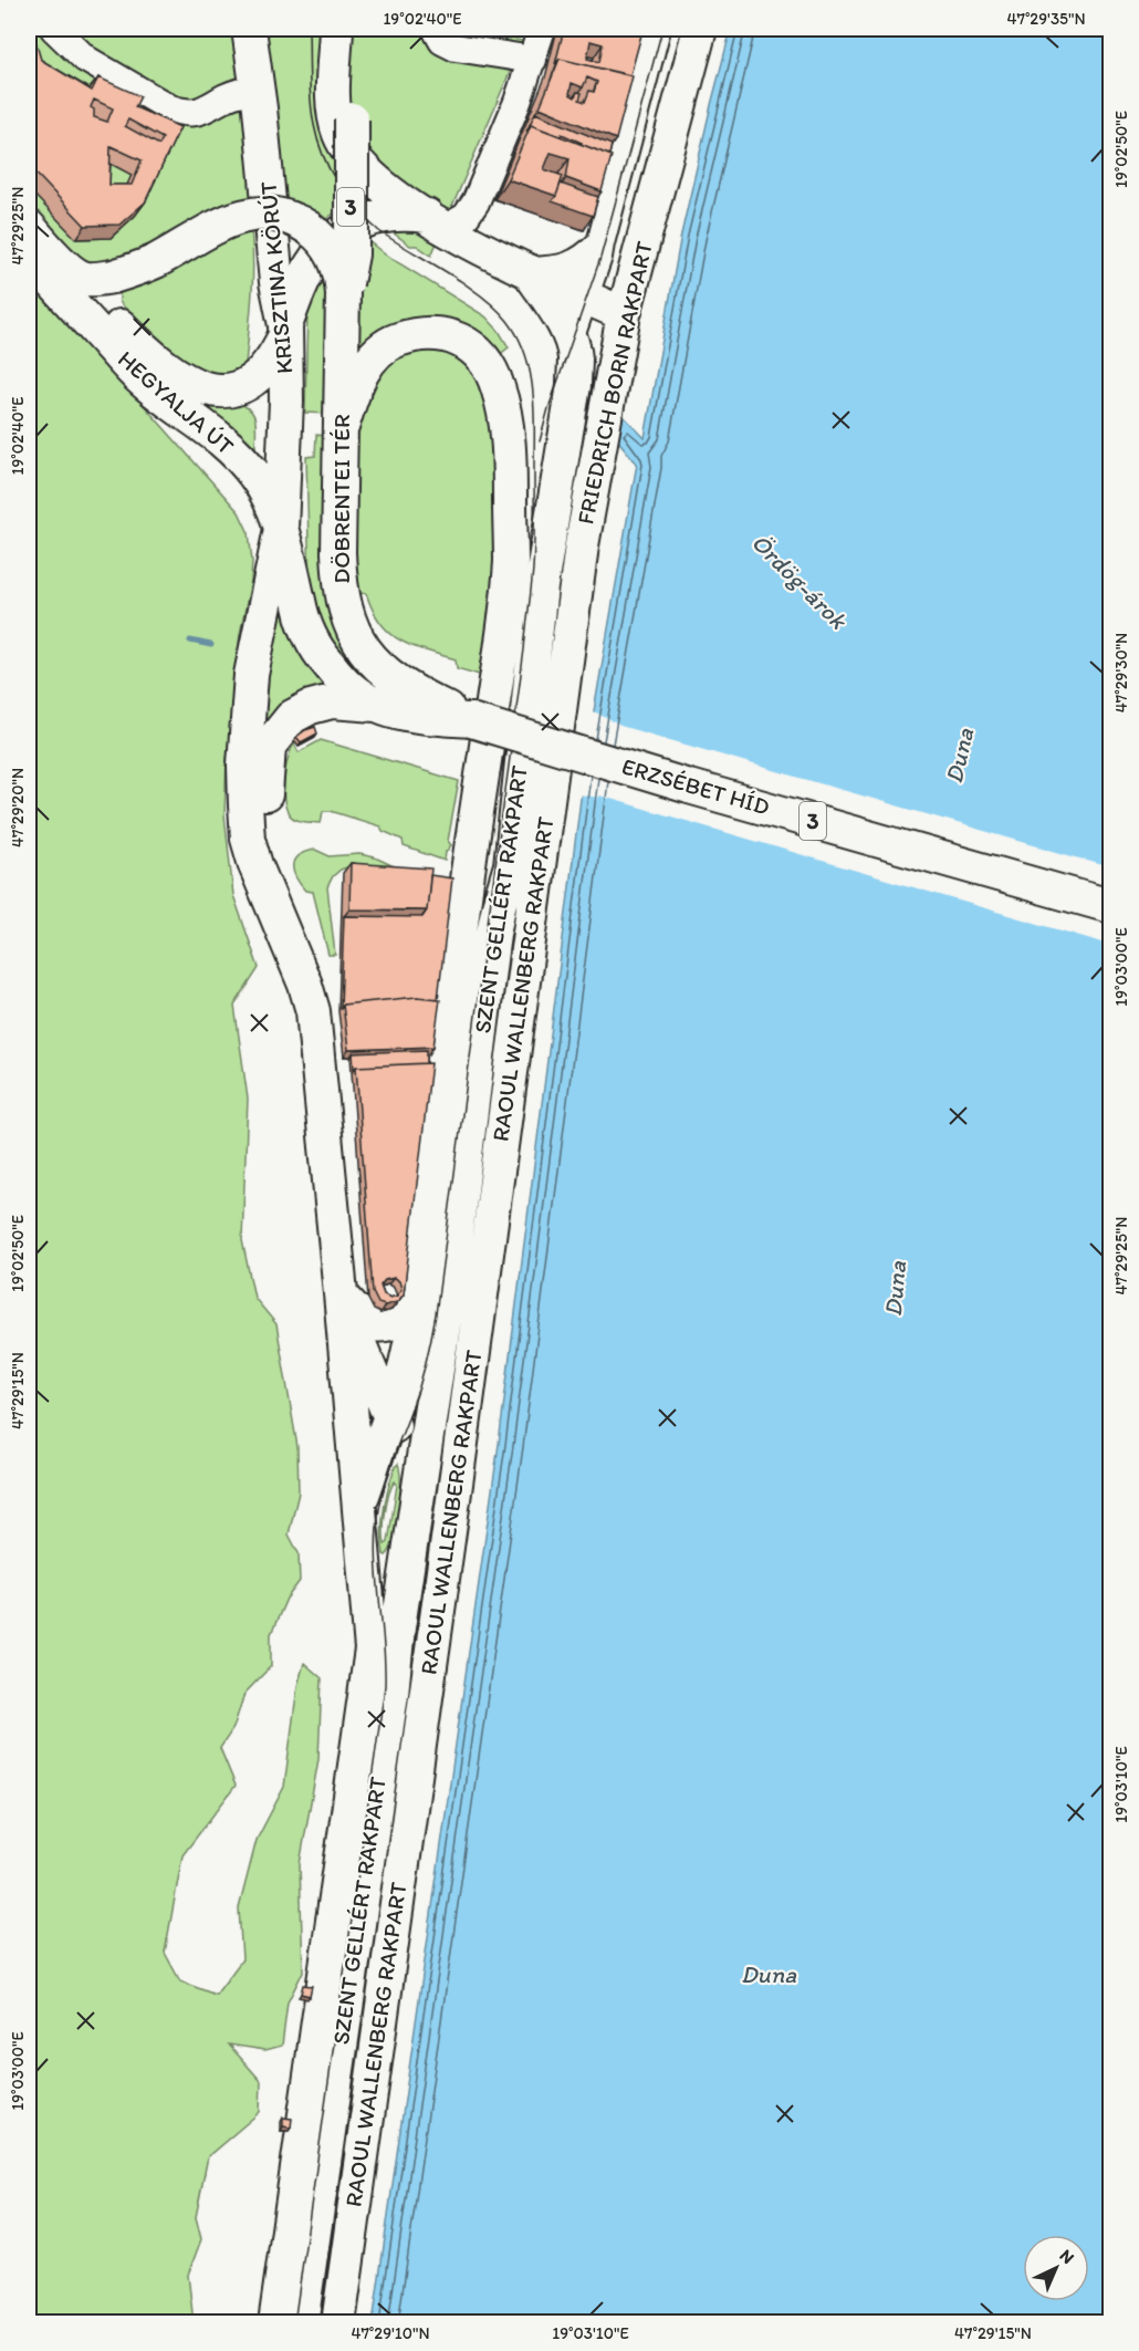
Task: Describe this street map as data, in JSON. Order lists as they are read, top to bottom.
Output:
{
  "streets": {
    "main road": [
      "3",
      "KRISZTINA KÖRÚT",
      "FRIEDRICH BORN RAKPART",
      "HEGYALJA ÚT",
      "DÖBRENTEI TÉR",
      "ERZSÉBET HÍD",
      "SZENT GELLÉRT RAKPART",
      "RAOUL WALLENBERG RAKPART"
    ]
  },
  "crossings": [
    ["3", "KRISZTINA KÖRÚT"],
    ["3", "HEGYALJA ÚT"],
    ["3", "DÖBRENTEI TÉR"],
    ["3", "ERZSÉBET HÍD"],
    ["3", "SZENT GELLÉRT RAKPART"],
    ["KRISZTINA KÖRÚT", "HEGYALJA ÚT"],
    ["KRISZTINA KÖRÚT", "SZENT GELLÉRT RAKPART"],
    ["FRIEDRICH BORN RAKPART", "RAOUL WALLENBERG RAKPART"],
    ["HEGYALJA ÚT", "SZENT GELLÉRT RAKPART"],
    ["DÖBRENTEI TÉR", "ERZSÉBET HÍD"],
    ["DÖBRENTEI TÉR", "SZENT GELLÉRT RAKPART"]
  ],
  "water": ["Ördög-árok", "Duna"],
  "north": "top right",
  "coordinates": [
    "19°02'40\"E",
    "47°29'35\"N",
    "19°02'50\"E",
    "47°29'25\"N",
    "47°29'30\"N",
    "47°29'20\"N",
    "19°03'00\"E",
    "47°29'15\"N",
    "19°03'10\"E",
    "47°29'10\"N"
  ]
}
